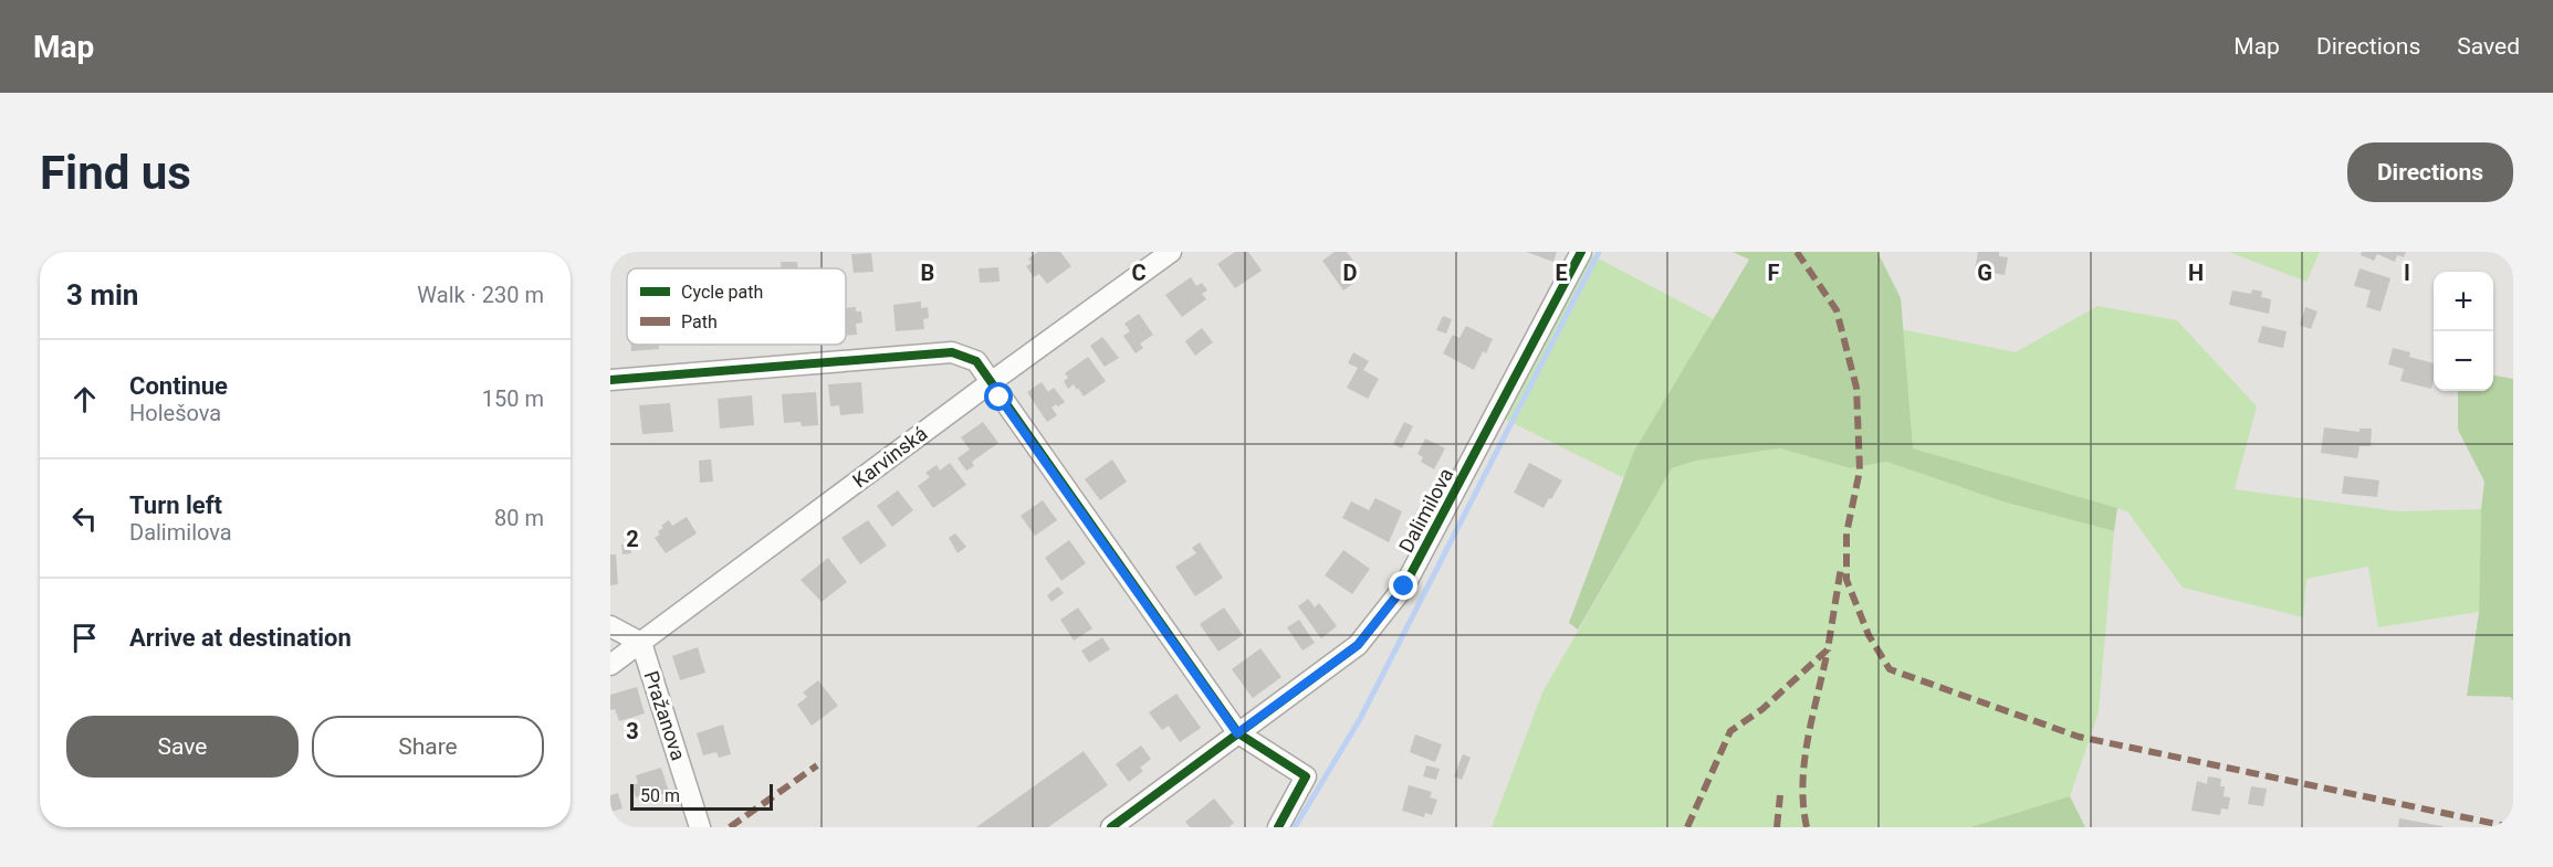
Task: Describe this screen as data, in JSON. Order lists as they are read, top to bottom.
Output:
{
  "streets": {
    "street": ["Karvinská", "Dalimilova", "Pražanova"]
  },
  "crossings": [
    ["Karvinská", "Pražanova"]
  ],
  "legend": ["Cycle path", "Path"],
  "scale_bar": "50 m",
  "page": {
    "header": "Map",
    "nav": ["Map", "Directions", "Saved"],
    "buttons": [
      "Directions",
      ["Save", "Share"]
    ],
    "title": "Find us",
    "heading": ["3 min", "Walk · 230 m"],
    "map_buttons": ["+", "−"],
    "list": [
      ["Continue", "Holešova", "150 m"],
      ["Turn left", "Dalimilova", "80 m"],
      "Arrive at destination"
    ],
    "scale": "50 m"
  },
  "grid": {
    "columns": [
      "B",
      "C",
      "D",
      "E",
      "F",
      "G",
      "H",
      "I"
    ],
    "rows": ["2", "3"]
  }
}
